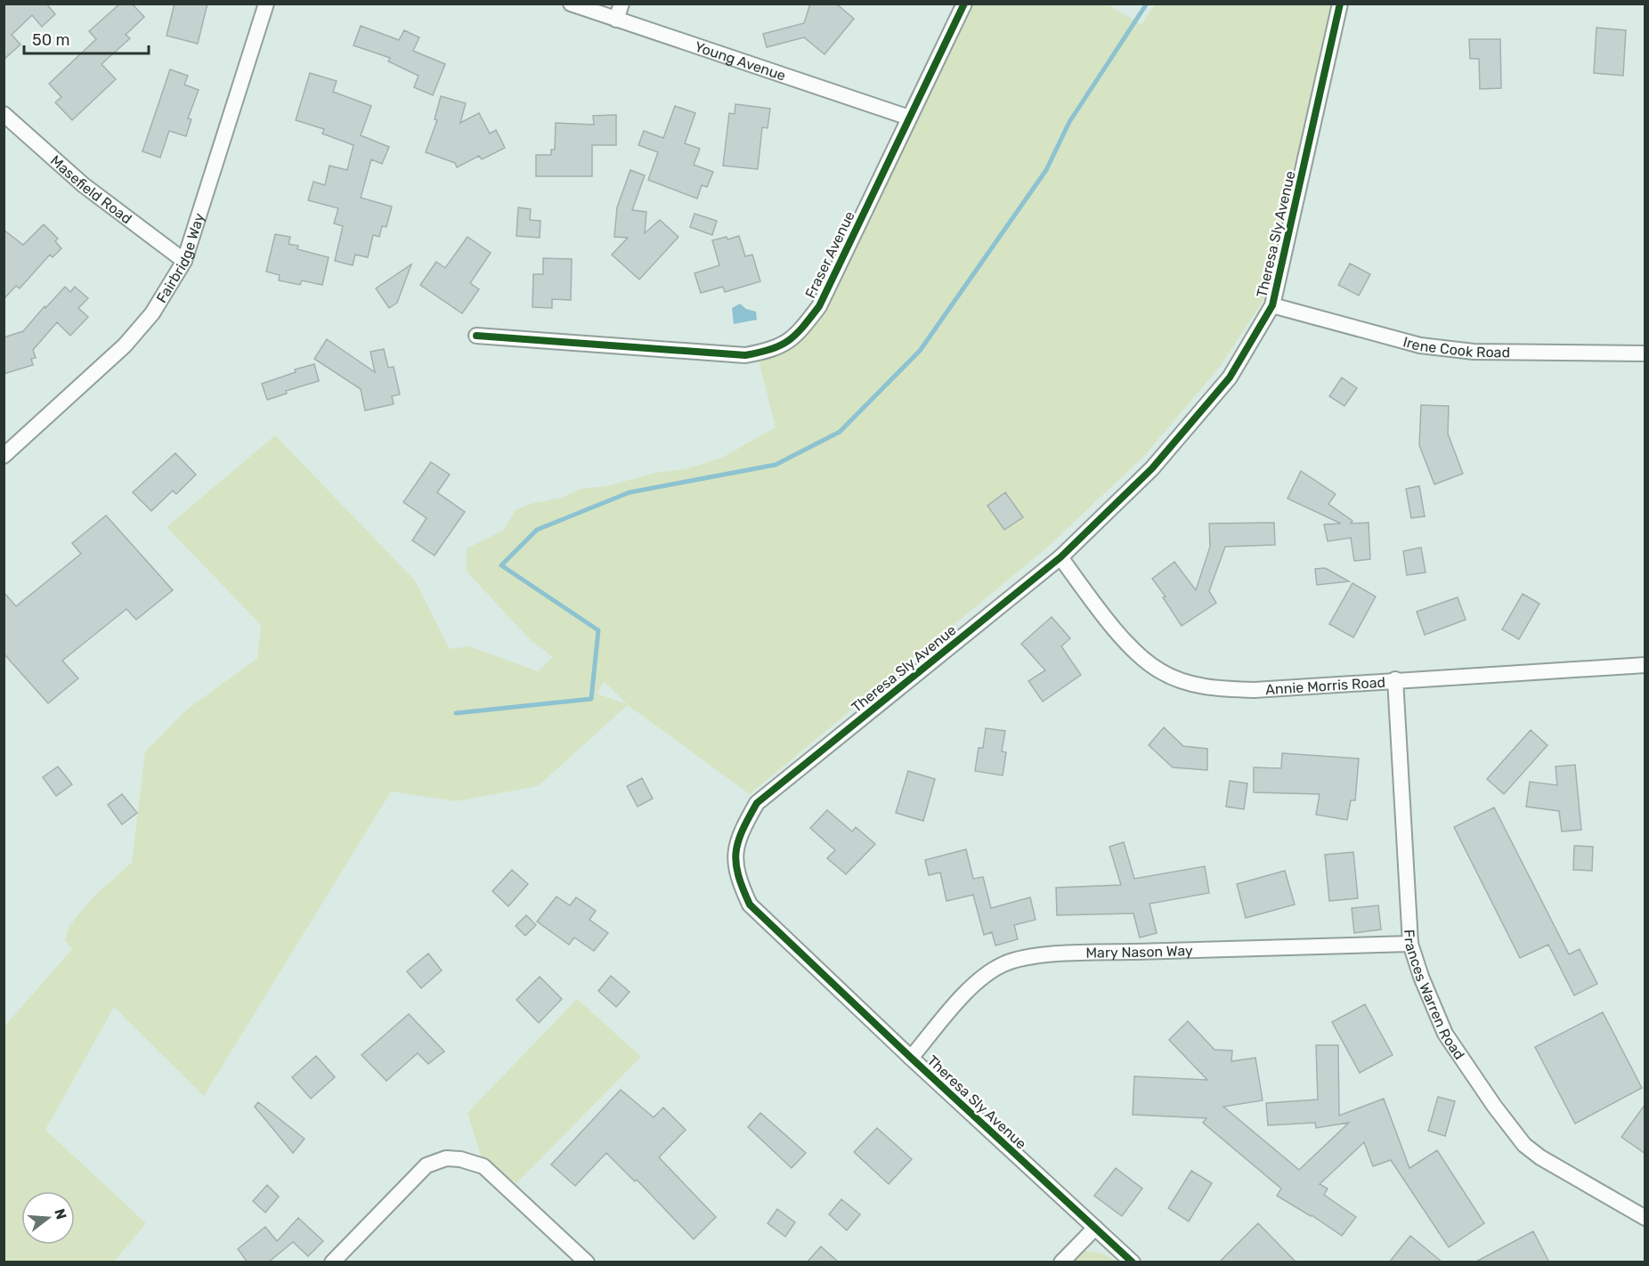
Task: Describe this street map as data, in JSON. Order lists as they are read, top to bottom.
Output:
{
  "streets": {
    "street": [
      "Young Avenue",
      "Masefield Road",
      "Theresa Sly Avenue",
      "Fraser Avenue",
      "Fairbridge Way",
      "Irene Cook Road",
      "Annie Morris Road",
      "Mary Nason Way",
      "Frances Warren Road"
    ]
  },
  "crossings": [
    ["Young Avenue", "Fraser Avenue"],
    ["Masefield Road", "Fairbridge Way"],
    ["Theresa Sly Avenue", "Irene Cook Road"],
    ["Theresa Sly Avenue", "Annie Morris Road"],
    ["Theresa Sly Avenue", "Mary Nason Way"],
    ["Annie Morris Road", "Frances Warren Road"],
    ["Mary Nason Way", "Frances Warren Road"]
  ],
  "scale_bar": "50 m",
  "north": "right"
}
